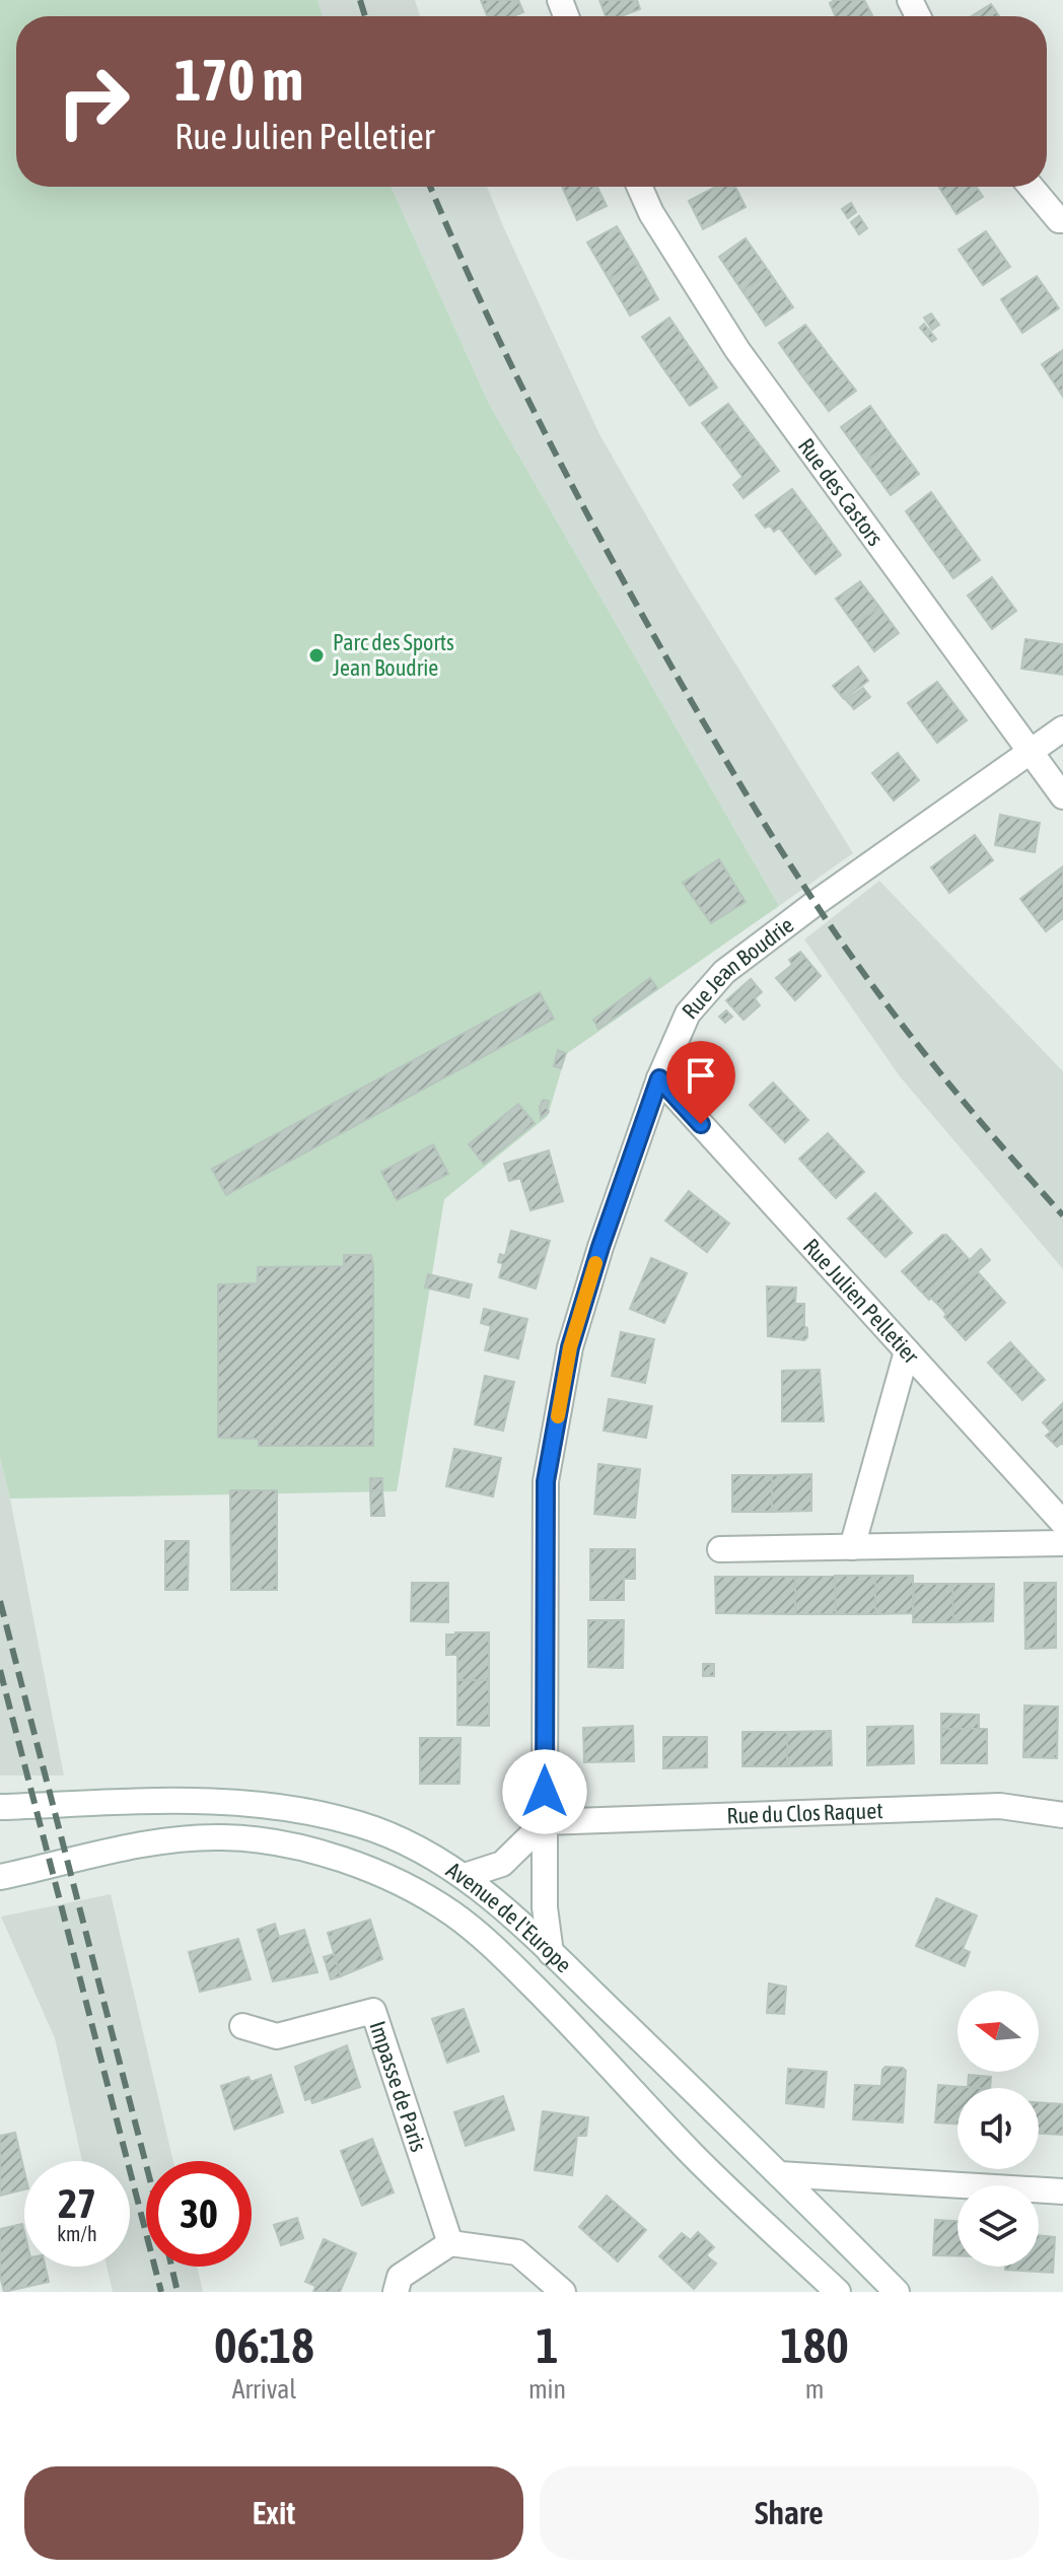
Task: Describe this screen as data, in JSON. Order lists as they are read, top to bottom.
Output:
{
  "streets": {
    "street": [
      "Rue des Castors",
      "Rue Jean Boudrie",
      "Rue Julien Pelletier",
      "Rue du Clos Raquet",
      "Avenue de l'Europe",
      "Impasse de Paris"
    ]
  },
  "crossings": [
    ["Rue des Castors", "Rue Jean Boudrie"],
    ["Rue Jean Boudrie", "Rue Julien Pelletier"],
    ["Rue Jean Boudrie", "Rue du Clos Raquet"],
    ["Rue Jean Boudrie", "Avenue de l'Europe"]
  ],
  "places": ["Parc des Sports Jean Boudrie"],
  "north": "left",
  "page": {
    "turn": ["170 m", "Rue Julien Pelletier"],
    "speed": "27 km/h",
    "limit": "30",
    "eta": [
      "06:18",
      "Arrival",
      "1",
      "min",
      "180",
      "m"
    ],
    "buttons": ["Exit", "Share"]
  }
}
